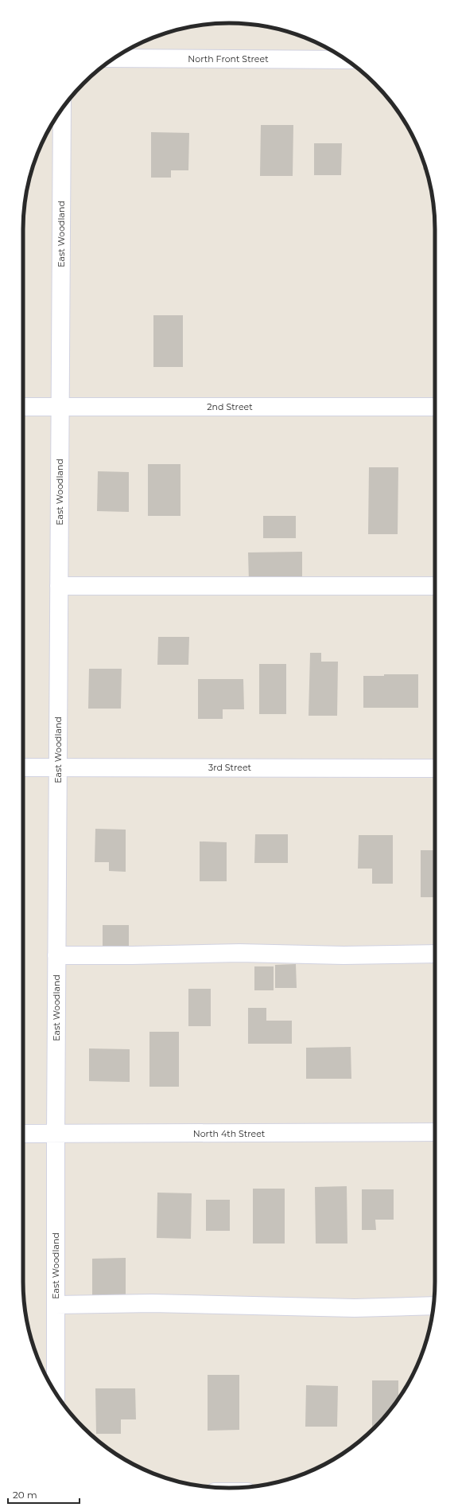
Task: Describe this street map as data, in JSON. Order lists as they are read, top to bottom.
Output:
{
  "streets": {
    "street": [
      "North Front Street",
      "East Woodland",
      "2nd Street",
      "3rd Street",
      "North 4th Street"
    ]
  },
  "crossings": [
    ["East Woodland", "2nd Street"],
    ["East Woodland", "3rd Street"],
    ["East Woodland", "North 4th Street"]
  ],
  "scale_bar": "20 m"
}
